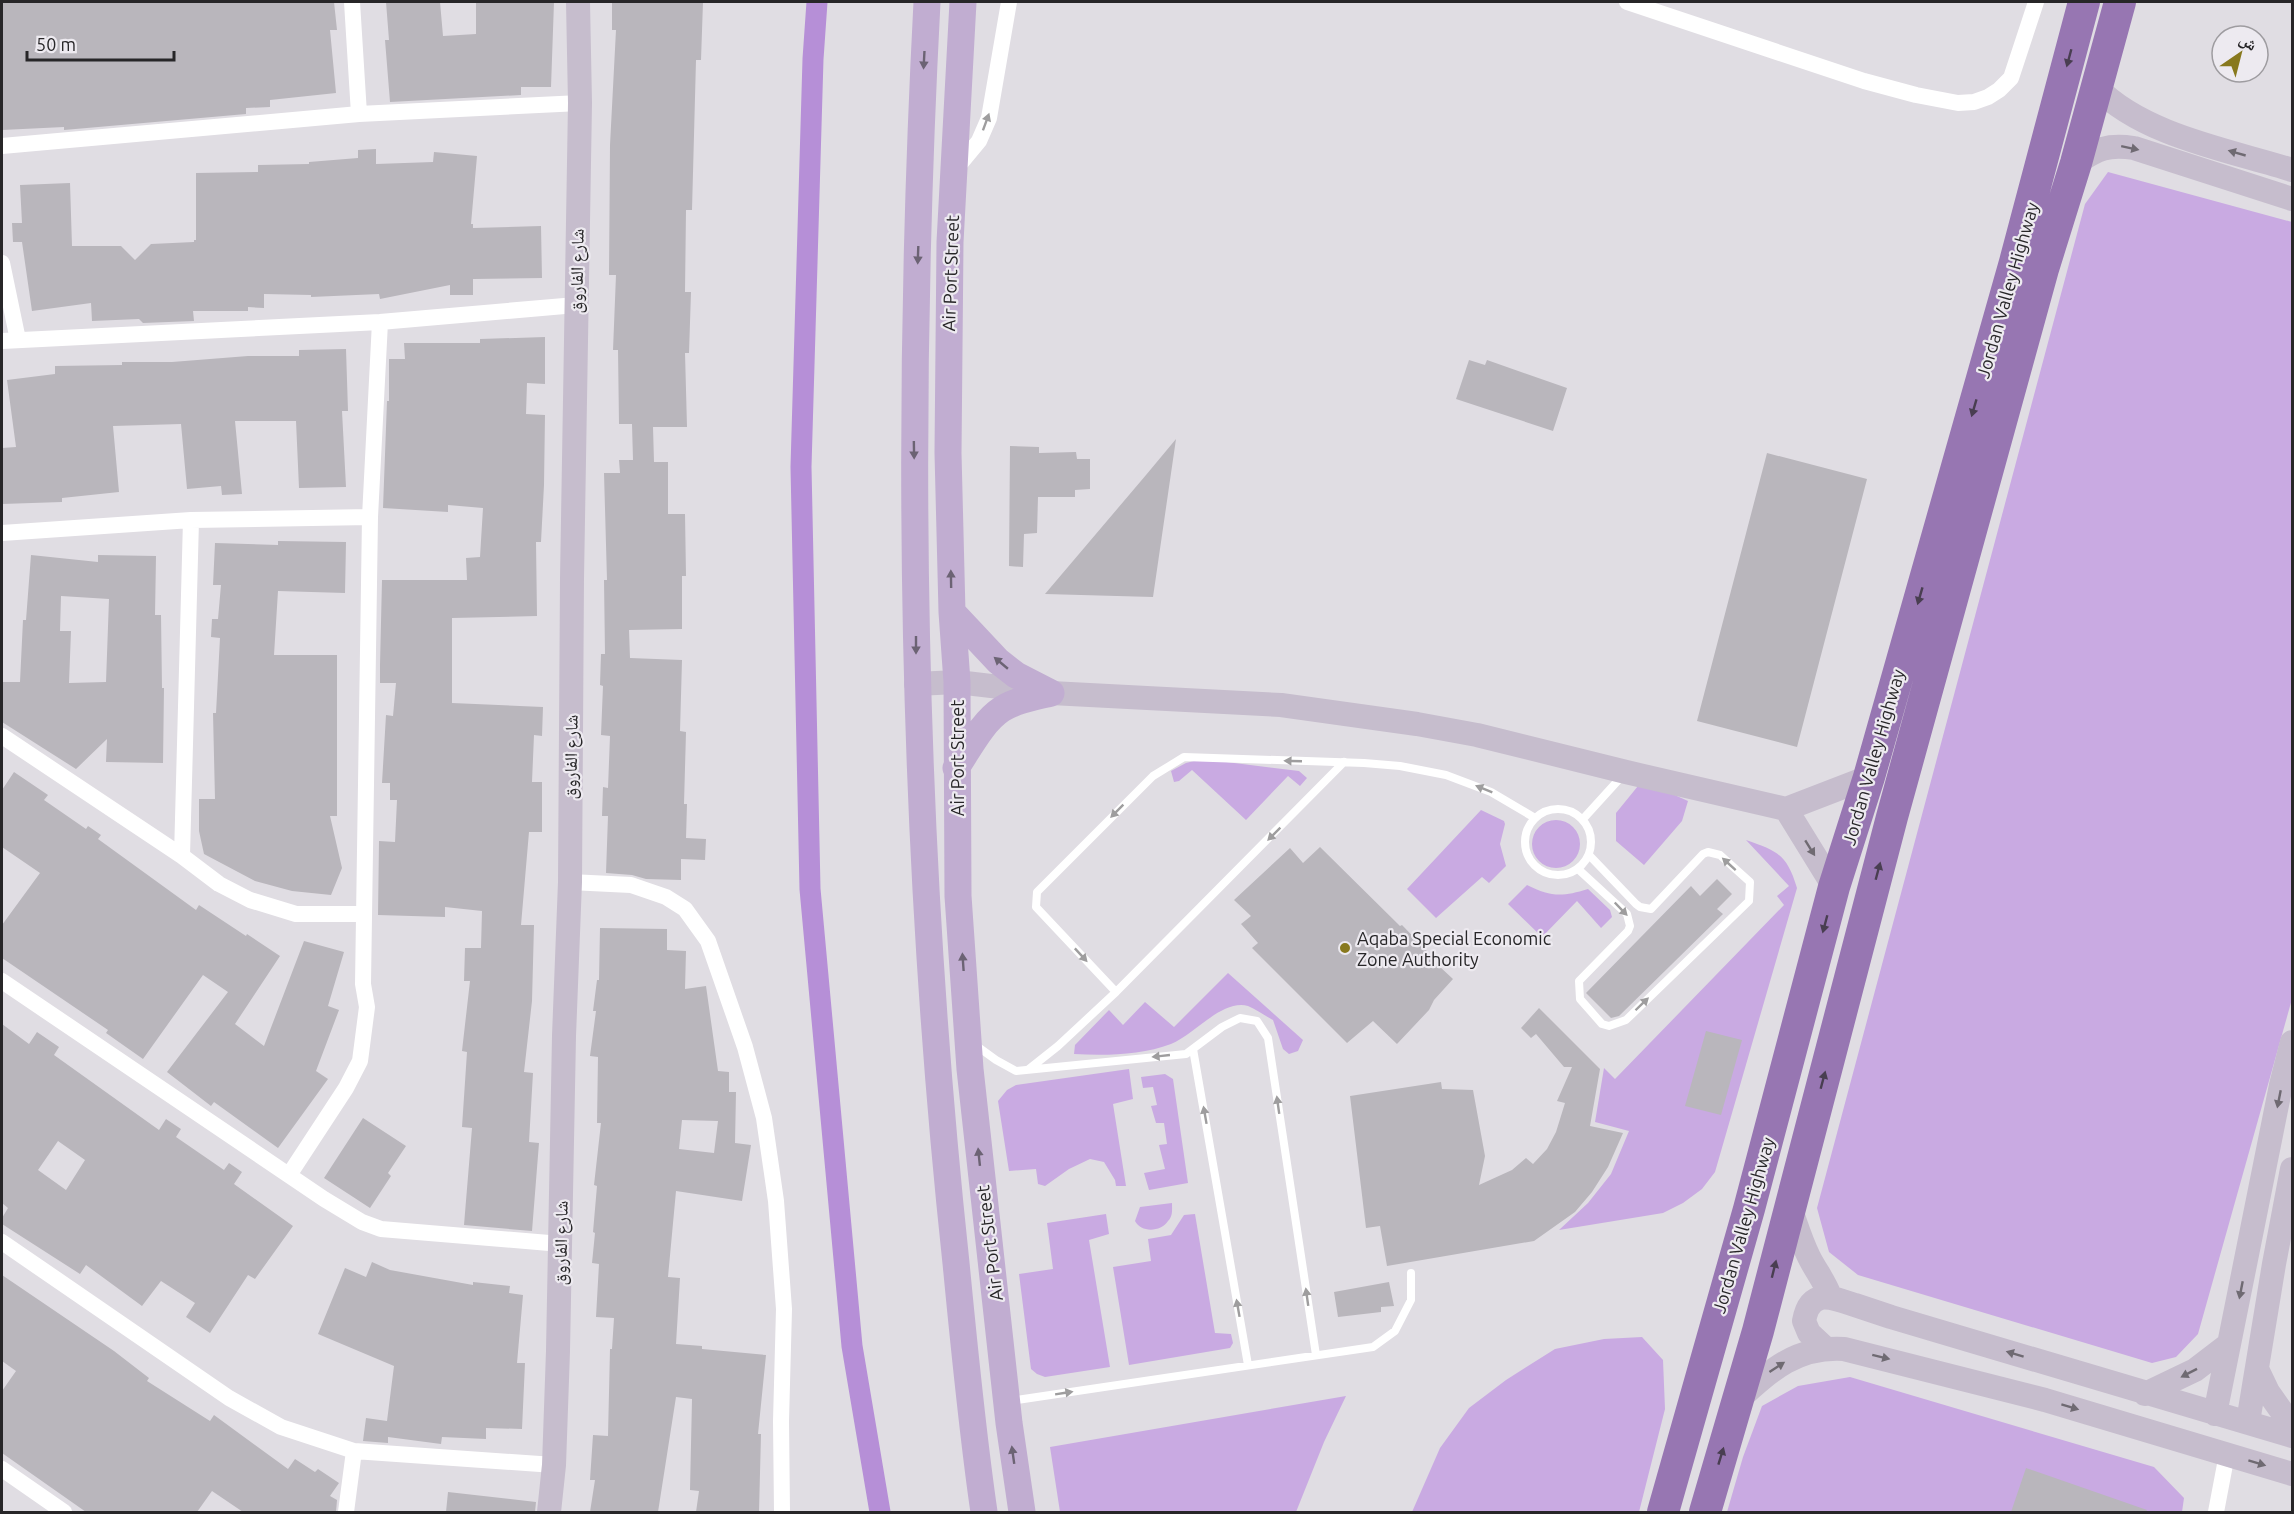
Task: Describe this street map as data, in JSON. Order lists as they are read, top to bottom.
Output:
{
  "streets": {
    "highway": ["Jordan Valley Highway"],
    "main road": ["شارع الفاروق", "Air Port Street"]
  },
  "places": ["Aqaba Special Economic Zone Authority"],
  "scale_bar": "50 m",
  "north": "top right"
}
